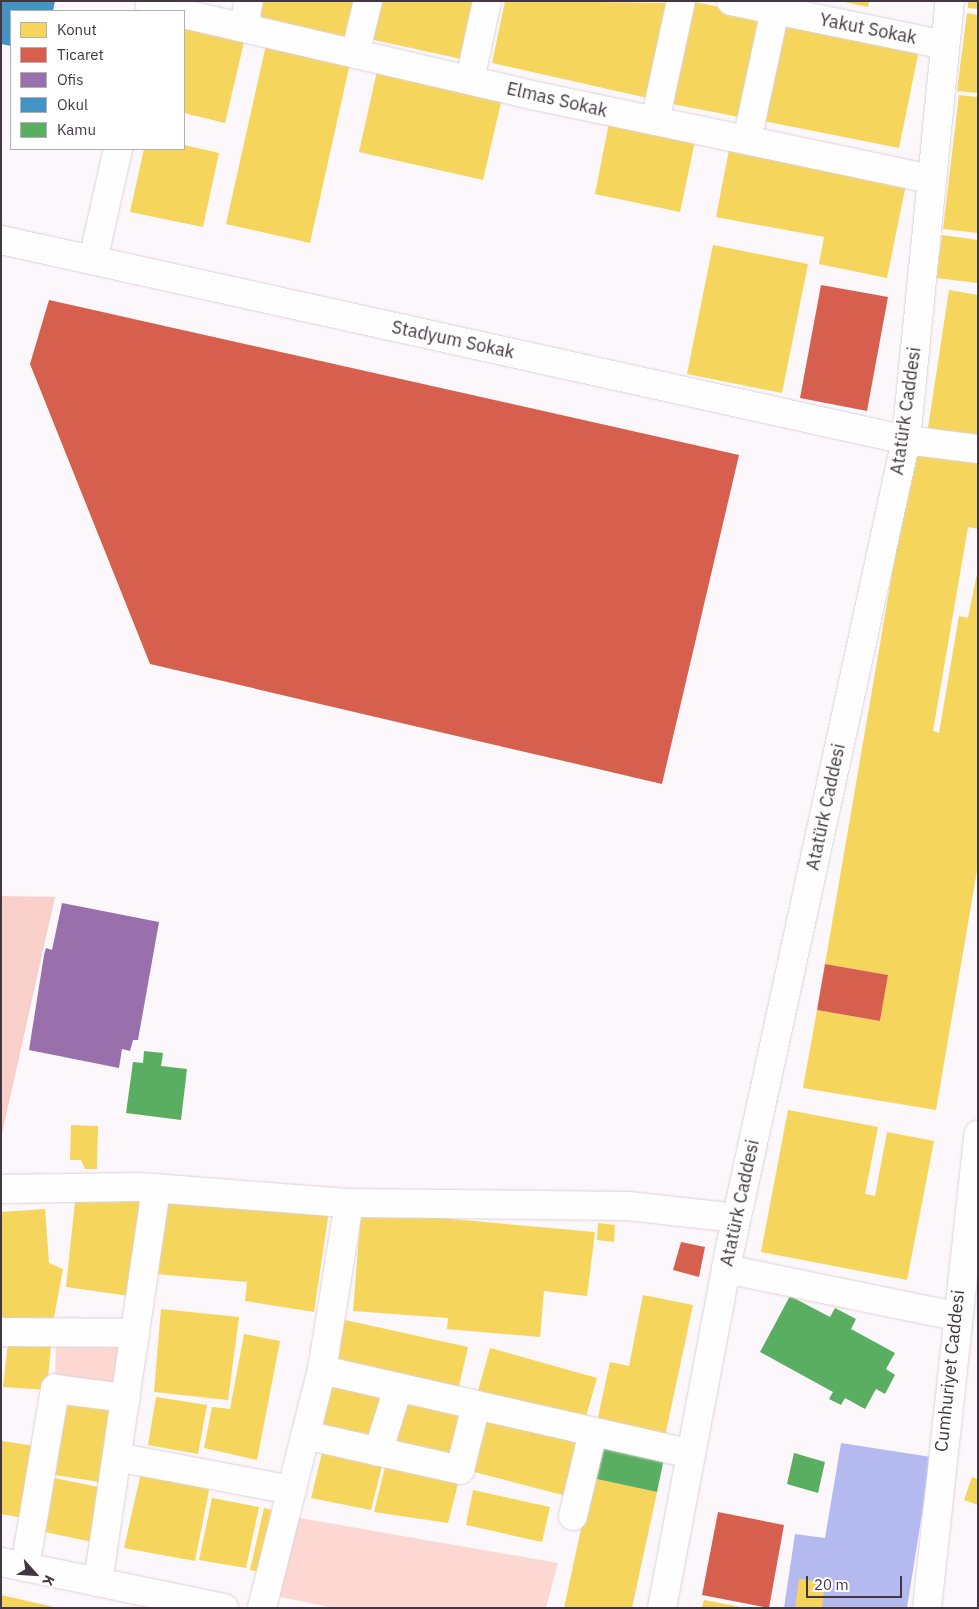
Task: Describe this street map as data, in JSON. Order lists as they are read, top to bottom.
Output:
{
  "streets": {
    "street": [
      "Yakut Sokak",
      "Elmas Sokak",
      "Stadyum Sokak",
      "Atatürk Caddesi",
      "Cumhuriyet Caddesi"
    ]
  },
  "crossings": [
    ["Yakut Sokak", "Atatürk Caddesi"],
    ["Elmas Sokak", "Atatürk Caddesi"],
    ["Stadyum Sokak", "Atatürk Caddesi"]
  ],
  "legend": [
    "Konut",
    "Ticaret",
    "Ofis",
    "Okul",
    "Kamu"
  ],
  "scale_bar": "20 m",
  "north": "bottom right"
}
